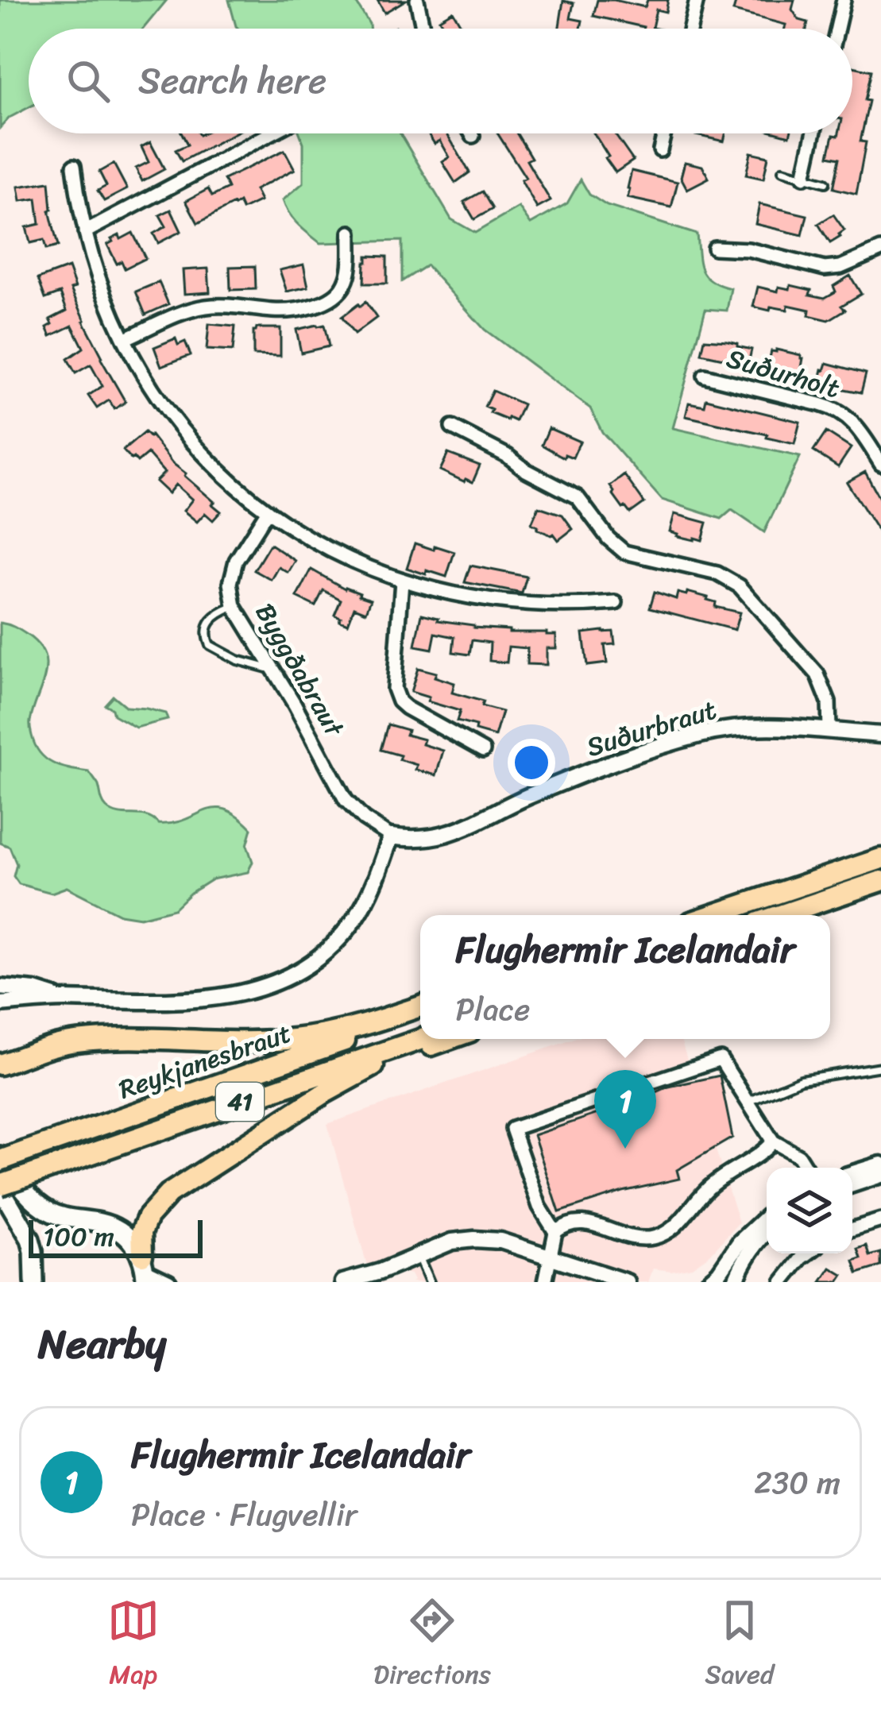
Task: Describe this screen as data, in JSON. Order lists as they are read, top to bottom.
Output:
{
  "streets": {
    "highway": ["Reykjanesbraut", "41"],
    "street": ["Suðurholt", "Byggðabraut", "Suðurbraut"]
  },
  "crossings": [
    ["Byggðabraut", "Suðurbraut"]
  ],
  "scale_bar": "100 m",
  "page": {
    "search": "Search here",
    "popup": ["Flughermir Icelandair", "Place"],
    "pins": "1",
    "scale": "100 m",
    "heading": "Nearby",
    "list": [
      {
        "mark": "1",
        "name": "Flughermir Icelandair",
        "note": "Place · Flugvellir",
        "value": "230 m"
      }
    ],
    "nav": ["Map", "Directions", "Saved"]
  }
}
